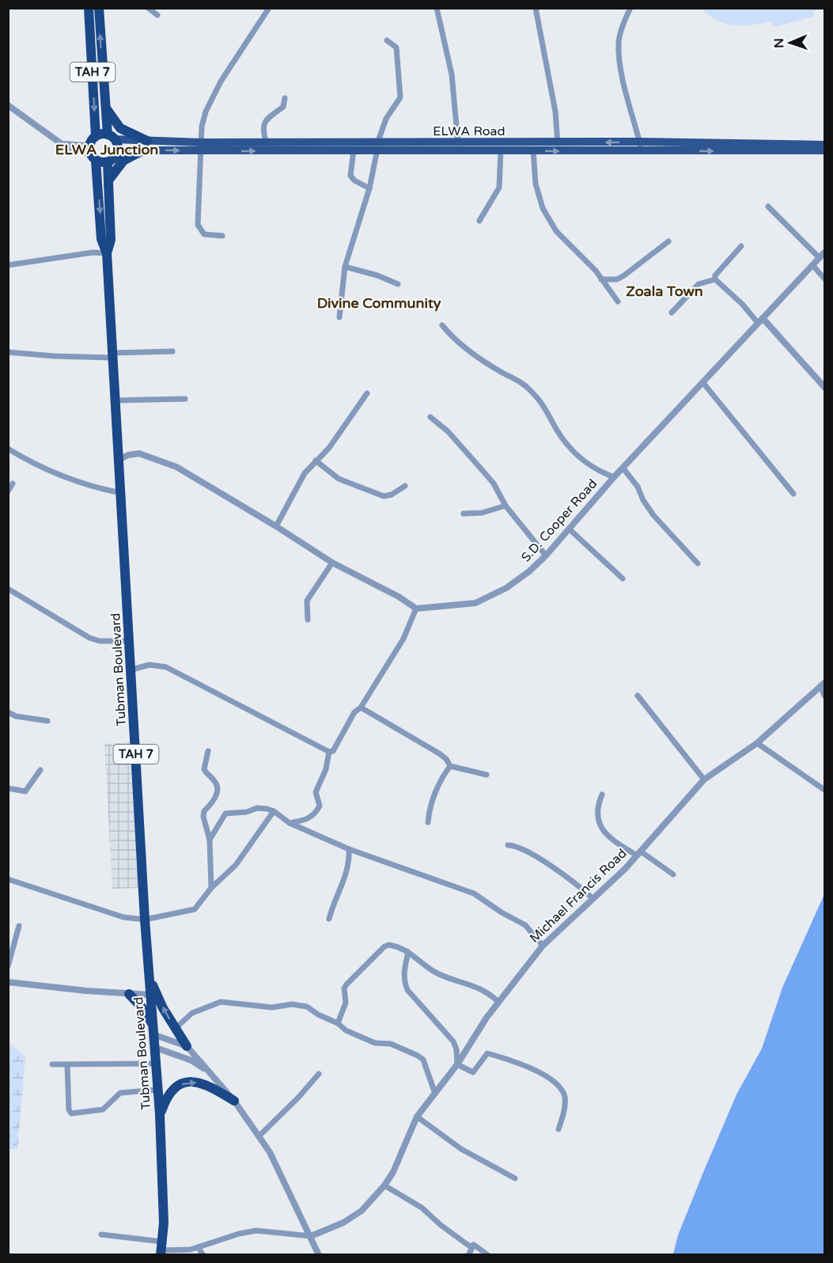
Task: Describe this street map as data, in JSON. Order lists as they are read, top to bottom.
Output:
{
  "streets": {
    "highway": ["TAH 7", "Tubman Boulevard"],
    "main road": ["ELWA Road"],
    "street": ["S.D. Cooper Road", "Michael Francis Road"]
  },
  "crossings": [
    ["TAH 7", "ELWA Road"],
    ["TAH 7", "Tubman Boulevard"],
    ["ELWA Road", "Tubman Boulevard"]
  ],
  "districts": ["ELWA Junction", "Zoala Town", "Divine Community"],
  "north": "left"
}
